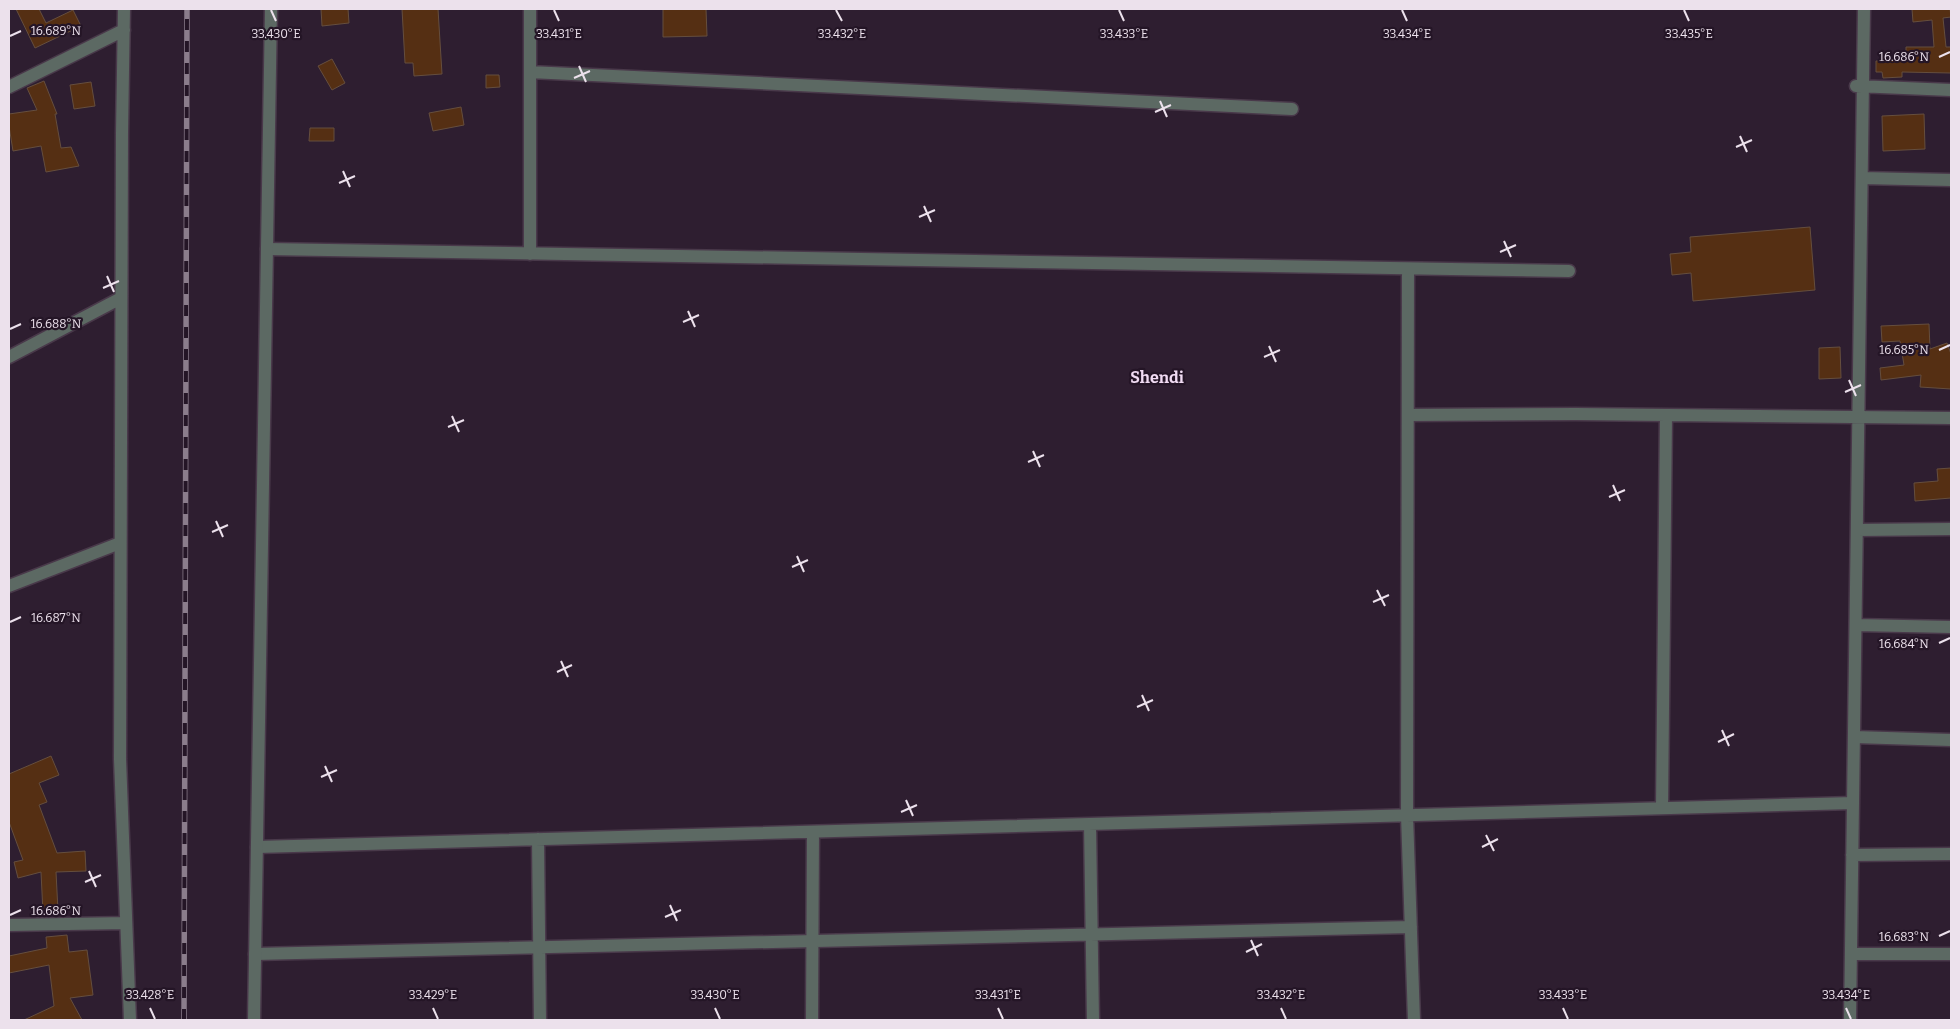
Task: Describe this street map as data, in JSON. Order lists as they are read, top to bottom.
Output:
{
  "districts": ["Shendi"],
  "coordinates": [
    "16.689°N",
    "33.430°E",
    "33.432°E",
    "33.433°E",
    "33.435°E",
    "33.431°E",
    "33.434°E",
    "16.686°N",
    "16.688°N",
    "16.685°N",
    "16.687°N",
    "16.684°N",
    "16.683°N",
    "33.428°E",
    "33.429°E"
  ]
}
